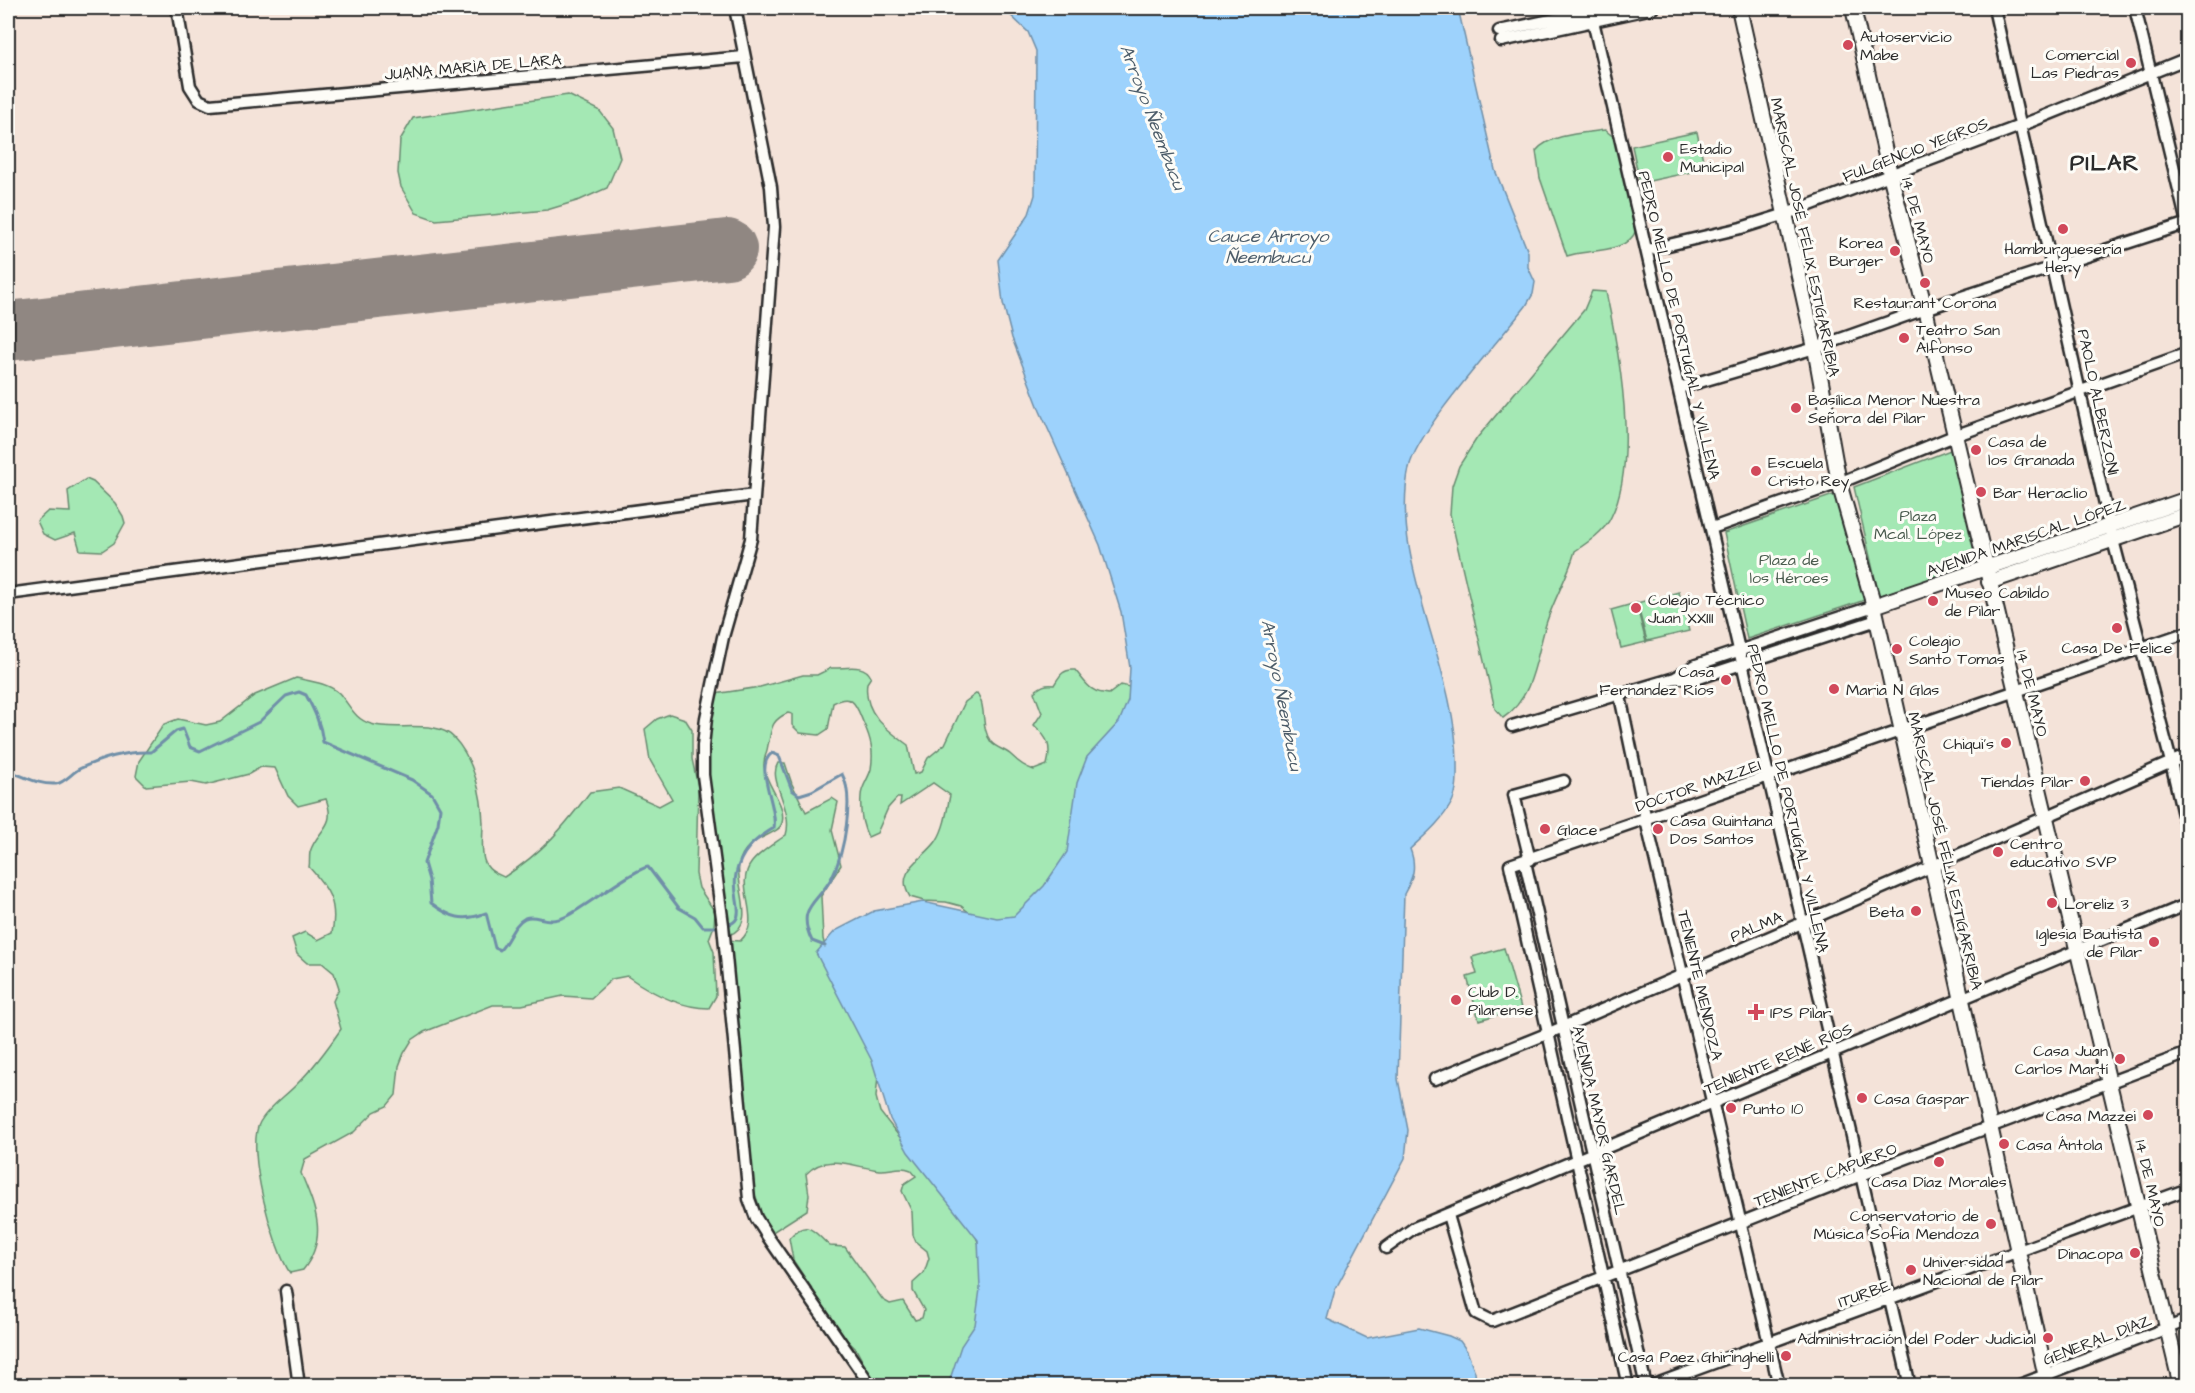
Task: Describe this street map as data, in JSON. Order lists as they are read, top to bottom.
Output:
{
  "streets": {
    "main road": ["14 DE MAYO", "MARISCAL JOSÉ FÉLIX ESTIGARRIBIA", "AVENIDA MARISCAL LÓPEZ"],
    "street": [
      "JUANA MARÌA DE LARA",
      "FULGENCIO YEGROS",
      "PEDRO MELLO DE PORTUGAL Y VILLENA",
      "PAOLO ALBERZONI",
      "DOCTOR MAZZEI",
      "PALMA",
      "TENIENTE MENDOZA",
      "TENIENTE RENÉ RÍOS",
      "AVENIDA MAYOR GARDEL",
      "TENIENTE CAPURRO",
      "ITURBE",
      "GENERAL DÍAZ"
    ]
  },
  "crossings": [
    ["FULGENCIO YEGROS", "14 DE MAYO"],
    ["FULGENCIO YEGROS", "MARISCAL JOSÉ FÉLIX ESTIGARRIBIA"],
    ["FULGENCIO YEGROS", "PEDRO MELLO DE PORTUGAL Y VILLENA"],
    ["FULGENCIO YEGROS", "PAOLO ALBERZONI"],
    ["14 DE MAYO", "AVENIDA MARISCAL LÓPEZ"],
    ["14 DE MAYO", "DOCTOR MAZZEI"],
    ["14 DE MAYO", "PALMA"],
    ["14 DE MAYO", "TENIENTE RENÉ RÍOS"],
    ["14 DE MAYO", "TENIENTE CAPURRO"],
    ["14 DE MAYO", "ITURBE"],
    ["14 DE MAYO", "GENERAL DÍAZ"],
    ["MARISCAL JOSÉ FÉLIX ESTIGARRIBIA", "AVENIDA MARISCAL LÓPEZ"],
    ["MARISCAL JOSÉ FÉLIX ESTIGARRIBIA", "DOCTOR MAZZEI"],
    ["MARISCAL JOSÉ FÉLIX ESTIGARRIBIA", "PALMA"],
    ["MARISCAL JOSÉ FÉLIX ESTIGARRIBIA", "TENIENTE RENÉ RÍOS"],
    ["MARISCAL JOSÉ FÉLIX ESTIGARRIBIA", "TENIENTE CAPURRO"],
    ["MARISCAL JOSÉ FÉLIX ESTIGARRIBIA", "ITURBE"],
    ["MARISCAL JOSÉ FÉLIX ESTIGARRIBIA", "GENERAL DÍAZ"],
    ["PEDRO MELLO DE PORTUGAL Y VILLENA", "DOCTOR MAZZEI"],
    ["PEDRO MELLO DE PORTUGAL Y VILLENA", "PALMA"],
    ["PEDRO MELLO DE PORTUGAL Y VILLENA", "TENIENTE RENÉ RÍOS"],
    ["PEDRO MELLO DE PORTUGAL Y VILLENA", "TENIENTE CAPURRO"],
    ["PEDRO MELLO DE PORTUGAL Y VILLENA", "ITURBE"],
    ["PAOLO ALBERZONI", "AVENIDA MARISCAL LÓPEZ"],
    ["PAOLO ALBERZONI", "DOCTOR MAZZEI"],
    ["PAOLO ALBERZONI", "PALMA"],
    ["DOCTOR MAZZEI", "TENIENTE MENDOZA"],
    ["DOCTOR MAZZEI", "AVENIDA MAYOR GARDEL"],
    ["PALMA", "TENIENTE MENDOZA"],
    ["PALMA", "AVENIDA MAYOR GARDEL"],
    ["TENIENTE MENDOZA", "TENIENTE RENÉ RÍOS"],
    ["TENIENTE MENDOZA", "TENIENTE CAPURRO"],
    ["TENIENTE MENDOZA", "ITURBE"],
    ["TENIENTE RENÉ RÍOS", "AVENIDA MAYOR GARDEL"],
    ["TENIENTE RENÉ RÍOS", "TENIENTE CAPURRO"],
    ["AVENIDA MAYOR GARDEL", "TENIENTE CAPURRO"]
  ],
  "districts": ["PILAR"],
  "water": ["Arroyo Ñeembucu", "Cauce Arroyo Ñeembucu"],
  "parks": ["Plaza Mcal. López", "Plaza de los Héroes"],
  "places": {
    "other": [
      "Autoservicio Mabe",
      "Comercial Las Piedras",
      "Estadio Municipal",
      "Hamburguesería Hery",
      "Korea Burger",
      "Restaurant Corona",
      "Teatro San Alfonso",
      "Basílica Menor Nuestra Señora del Pilar",
      "Casa de los Granada",
      "Escuela Cristo Rey",
      "Bar Heraclio",
      "Museo Cabildo de Pilar",
      "Colegio Técnico Juan XXIII",
      "Casa De Felice",
      "Colegio Santo Tomas",
      "Casa Fernandez Ríos",
      "Maria N Glas",
      "Chiqui's",
      "Tiendas Pilar",
      "Glace",
      "Casa Quintana Dos Santos",
      "Centro educativo SVP",
      "Loreliz 3",
      "Beta",
      "Iglesia Bautista de Pilar",
      "Club D. Pilarense",
      "Casa Juan Carlos Martí",
      "Casa Gaspar",
      "Punto 10",
      "Casa Mazzei",
      "Casa Ántola",
      "Casa Díaz Morales",
      "Conservatorio de Música Sofía Mendoza",
      "Dinacopa",
      "Universidad Nacional de Pilar",
      "Administración del Poder Judicial",
      "Casa Paez Ghiringhelli"
    ],
    "health": ["IPS Pilar"]
  }
}
